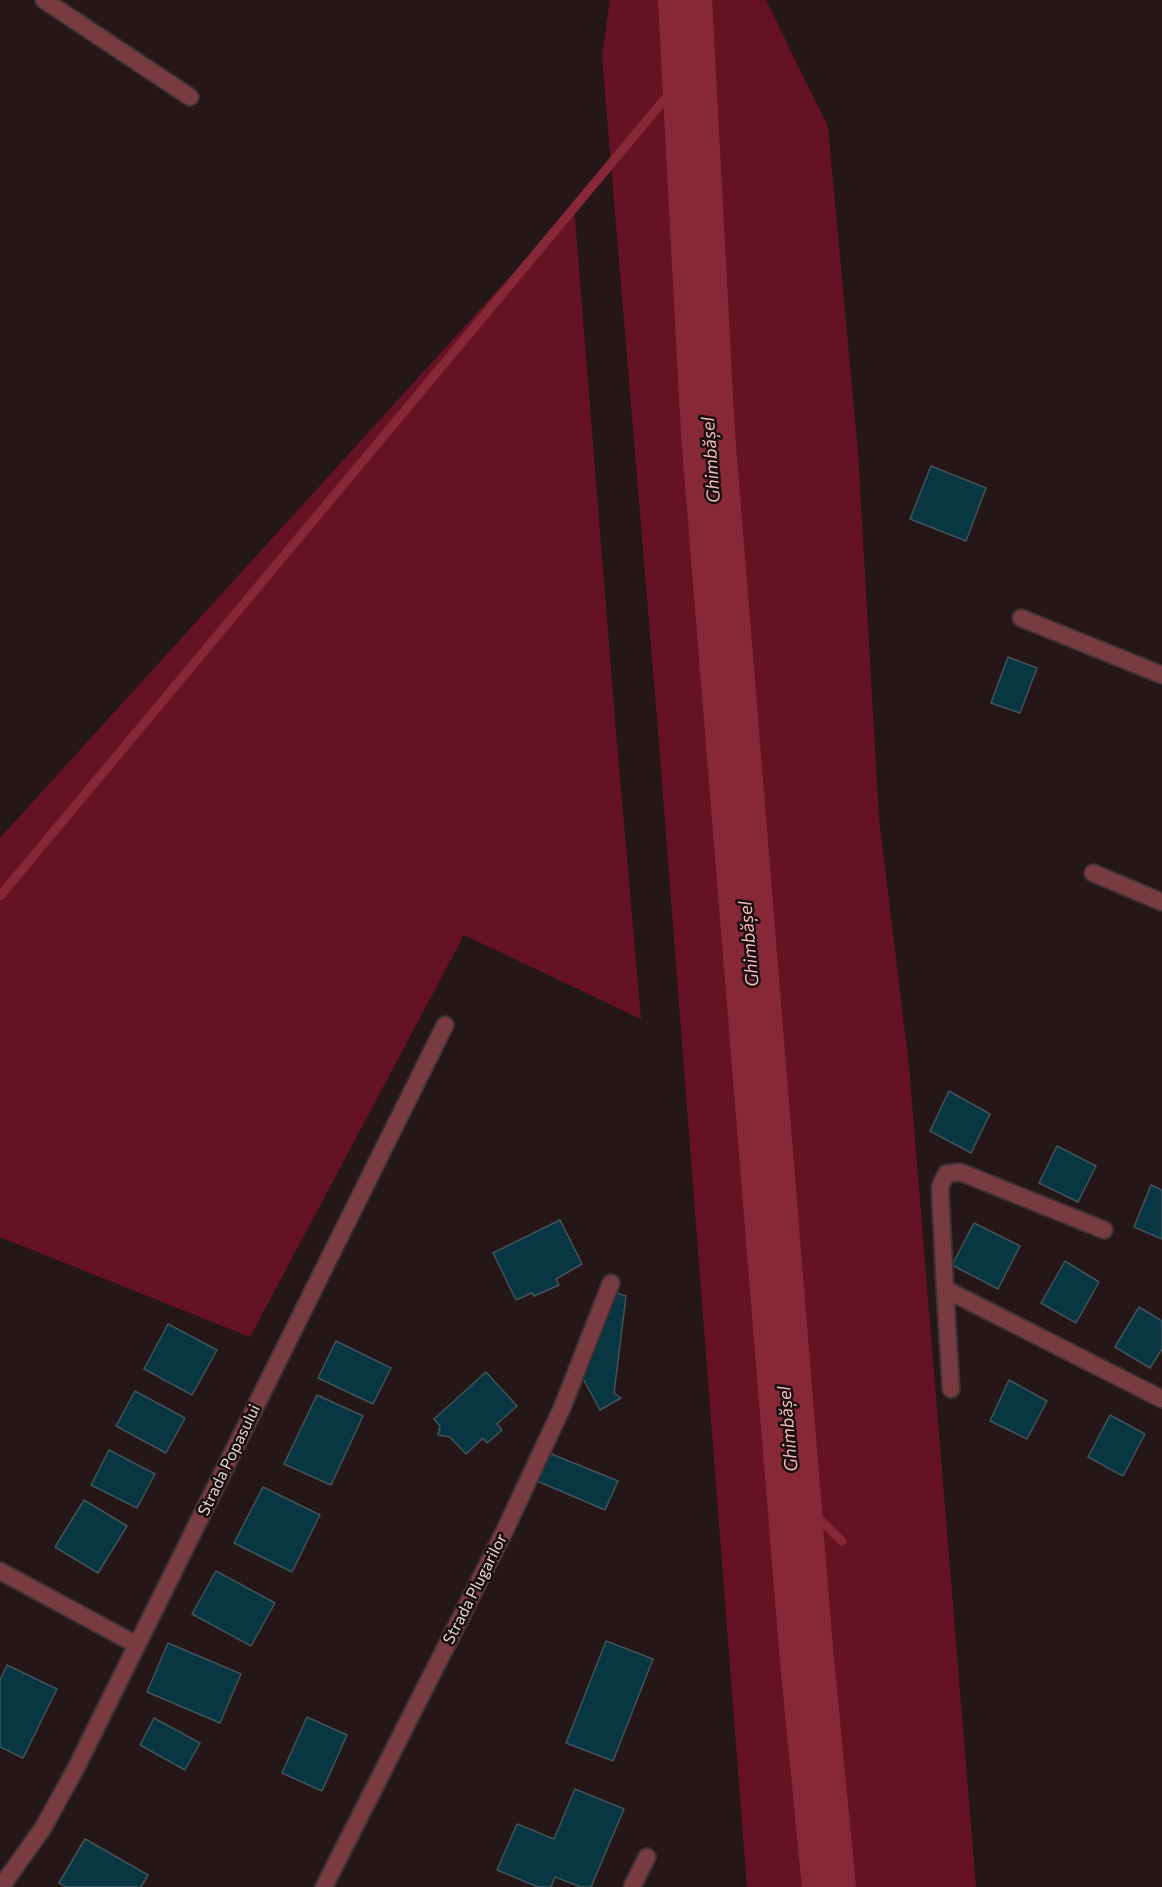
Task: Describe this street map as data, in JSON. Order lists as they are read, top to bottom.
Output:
{
  "streets": {
    "street": ["Strada Popasului", "Strada Plugarilor"]
  },
  "water": ["Ghimbășel"]
}
